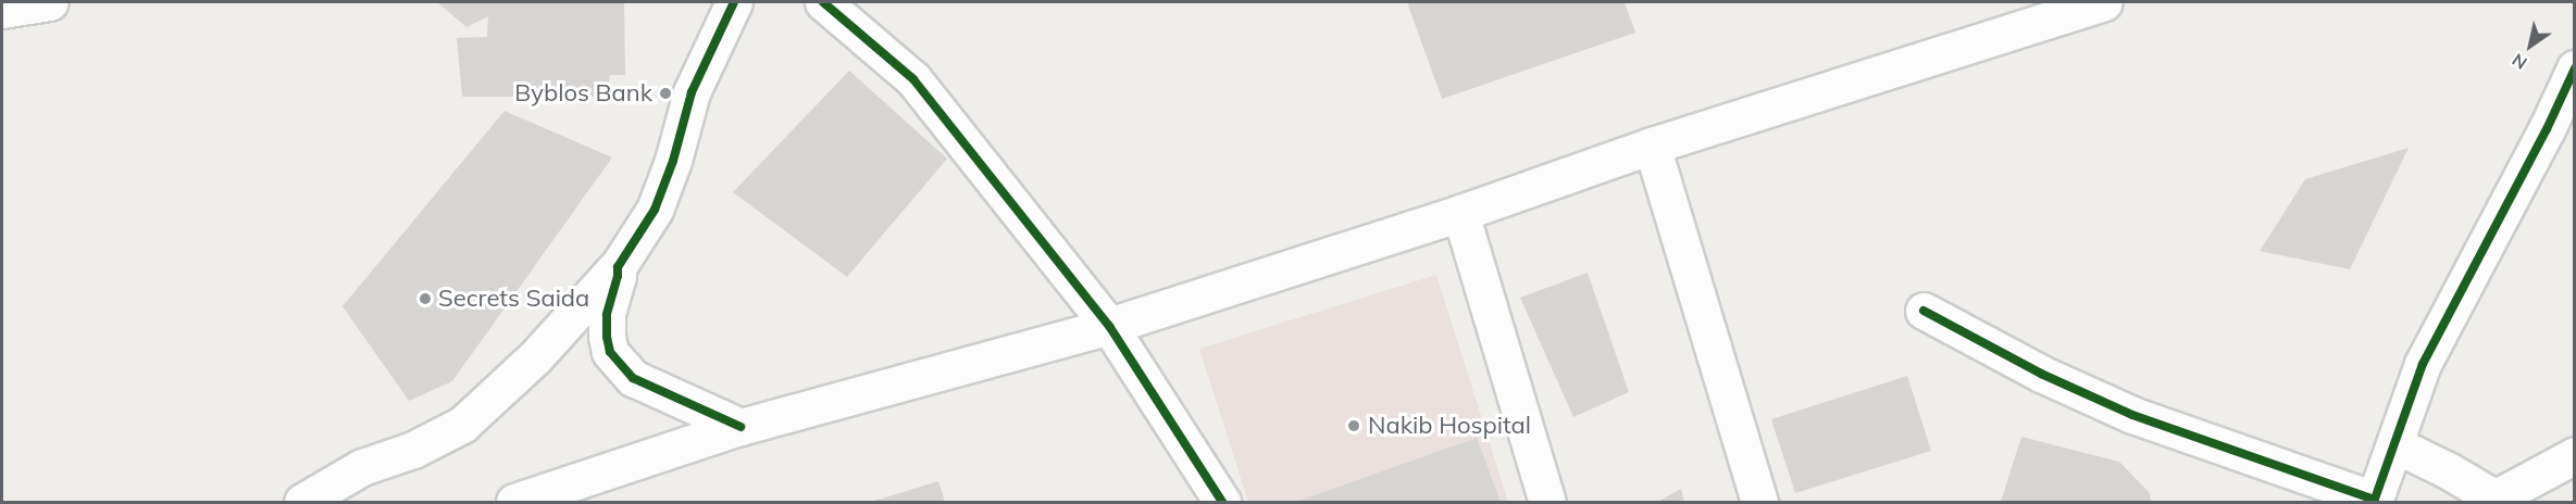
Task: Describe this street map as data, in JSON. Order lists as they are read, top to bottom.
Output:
{
  "places": ["Byblos Bank", "Secrets Saida", "Nakib Hospital"],
  "north": "bottom left"
}
